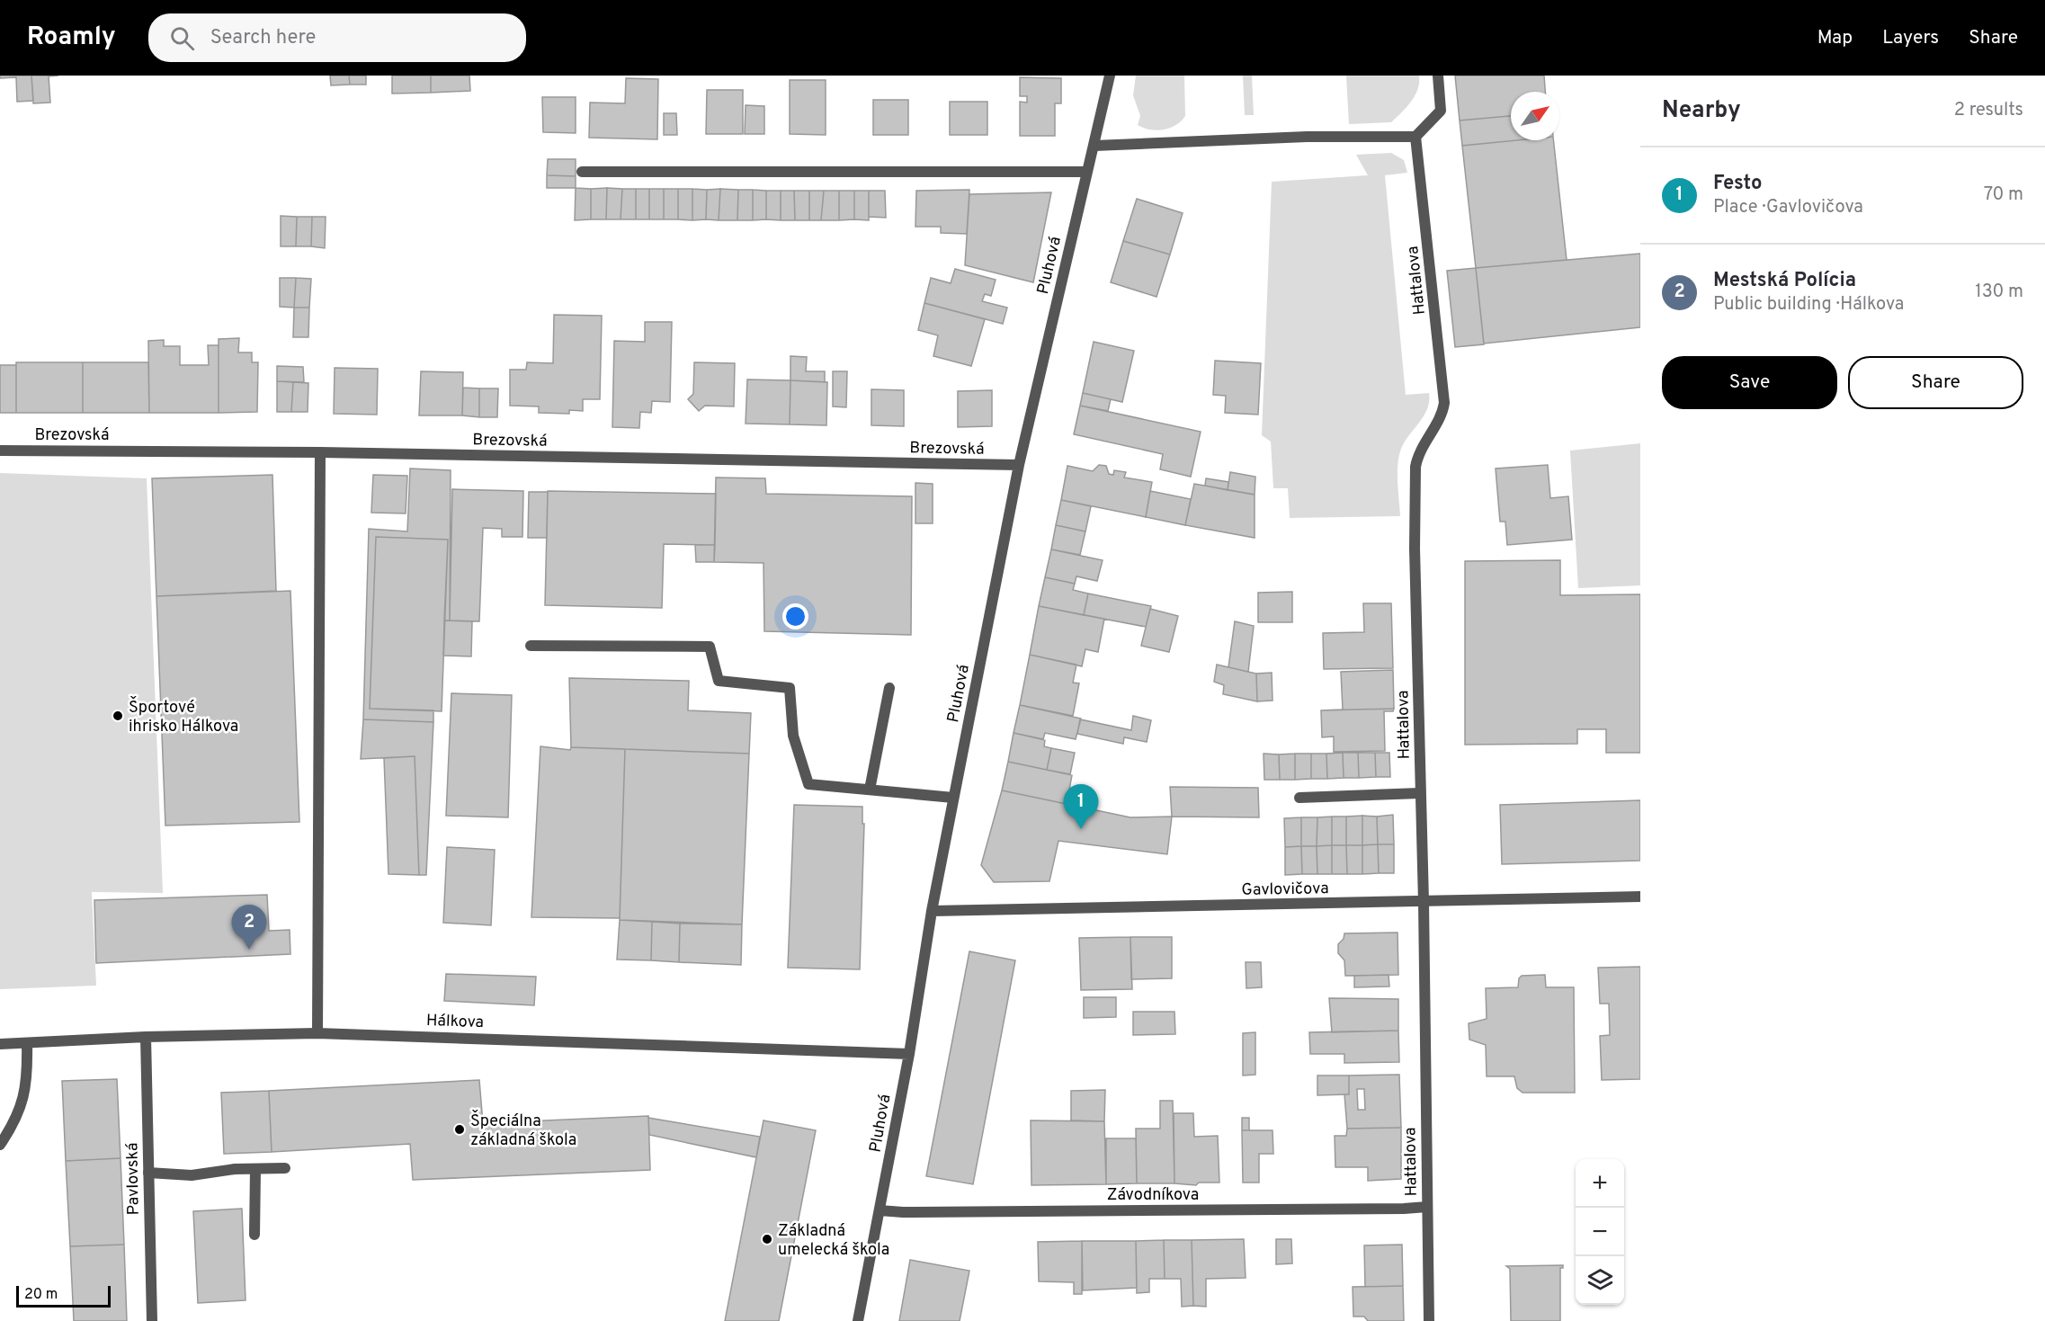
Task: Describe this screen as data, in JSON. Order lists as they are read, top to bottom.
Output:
{
  "streets": {
    "street": [
      "Pluhová",
      "Hattalova",
      "Brezovská",
      "Gavlovičova",
      "Hálkova",
      "Pavlovská",
      "Závodníkova"
    ]
  },
  "crossings": [
    ["Pluhová", "Brezovská"],
    ["Pluhová", "Gavlovičova"],
    ["Pluhová", "Hálkova"],
    ["Pluhová", "Závodníkova"],
    ["Hattalova", "Gavlovičova"],
    ["Hattalova", "Závodníkova"],
    ["Hálkova", "Pavlovská"]
  ],
  "places": ["Športové ihrisko Hálkova", "Špeciálna základná škola", "Základná umelecká škola"],
  "scale_bar": "20 m",
  "north": "top right",
  "page": {
    "header": "Roamly",
    "search": "Search here",
    "nav": ["Map", "Layers", "Share"],
    "heading": ["Nearby", "2 results"],
    "list": [
      {
        "mark": "1",
        "name": "Festo",
        "note": "Place · Gavlovičova",
        "value": "70 m"
      },
      {
        "mark": "2",
        "name": "Mestská Polícia",
        "note": "Public building · Hálkova",
        "value": "130 m"
      }
    ],
    "buttons": ["Save", "Share"],
    "pins": ["1", "2"],
    "map_buttons": ["+", "−"],
    "scale": "20 m"
  }
}
